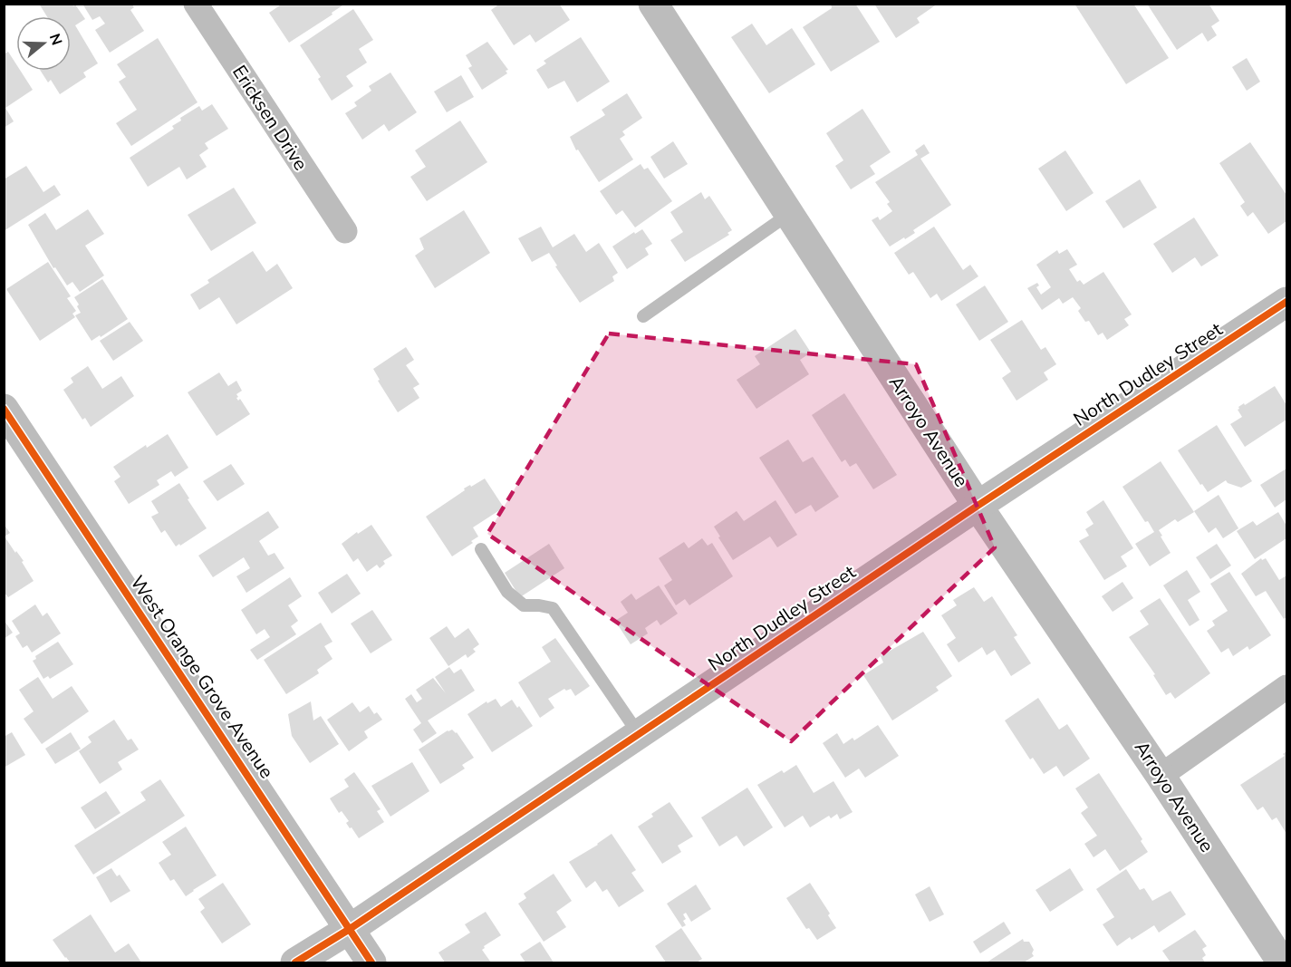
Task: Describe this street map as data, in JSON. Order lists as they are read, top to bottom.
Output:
{
  "streets": {
    "street": [
      "Ericksen Drive",
      "North Dudley Street",
      "Arroyo Avenue",
      "West Orange Grove Avenue"
    ]
  },
  "crossings": [
    ["North Dudley Street", "Arroyo Avenue"],
    ["North Dudley Street", "West Orange Grove Avenue"]
  ],
  "north": "right"
}
